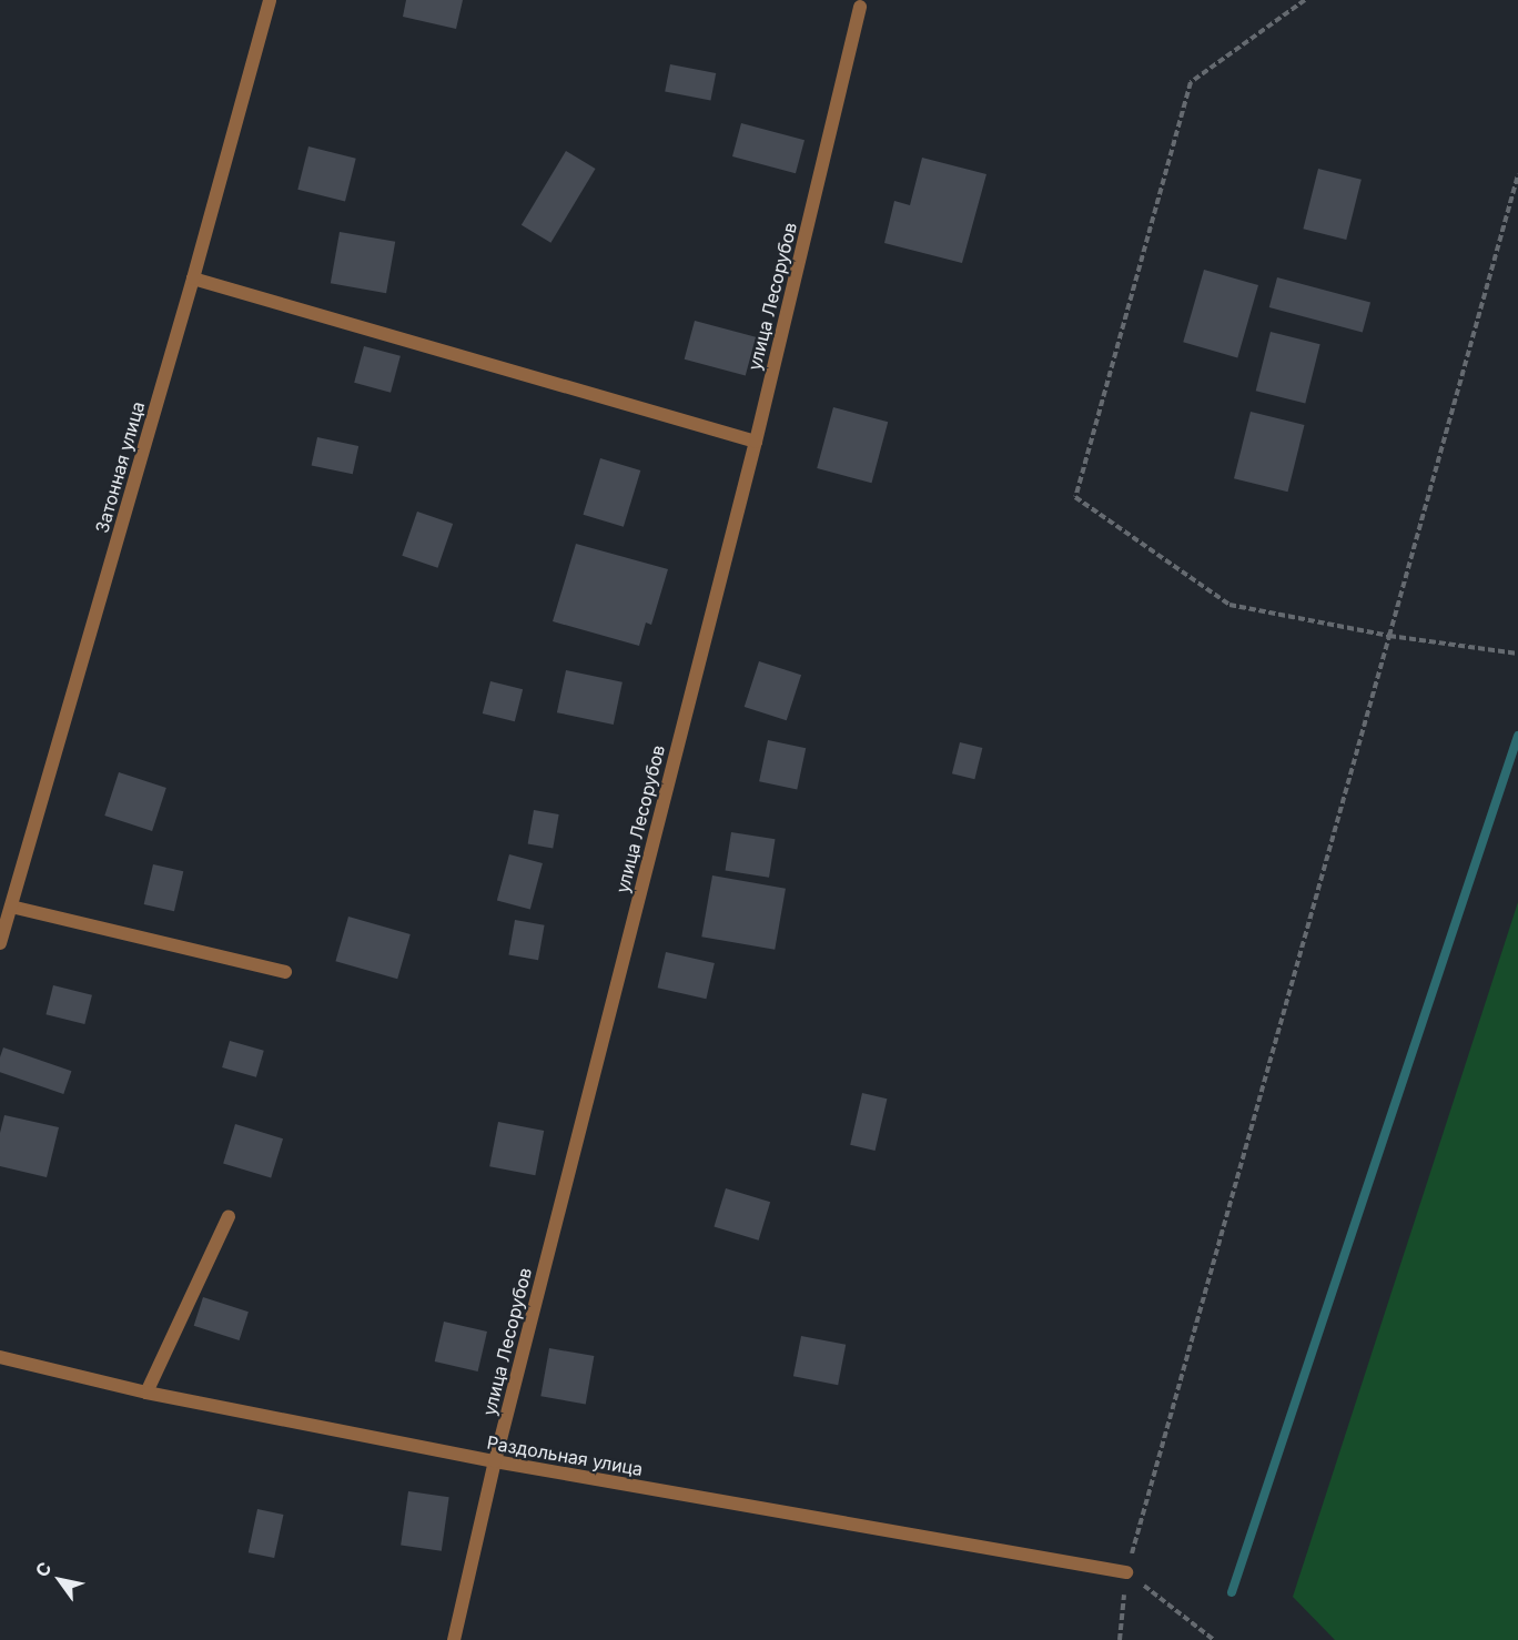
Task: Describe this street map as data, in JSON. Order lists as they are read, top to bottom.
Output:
{
  "streets": {
    "street": ["улица Лесорубов", "Затонная улица", "Раздольная улица"]
  },
  "crossings": [
    ["улица Лесорубов", "Раздольная улица"]
  ],
  "north": "top left"
}
